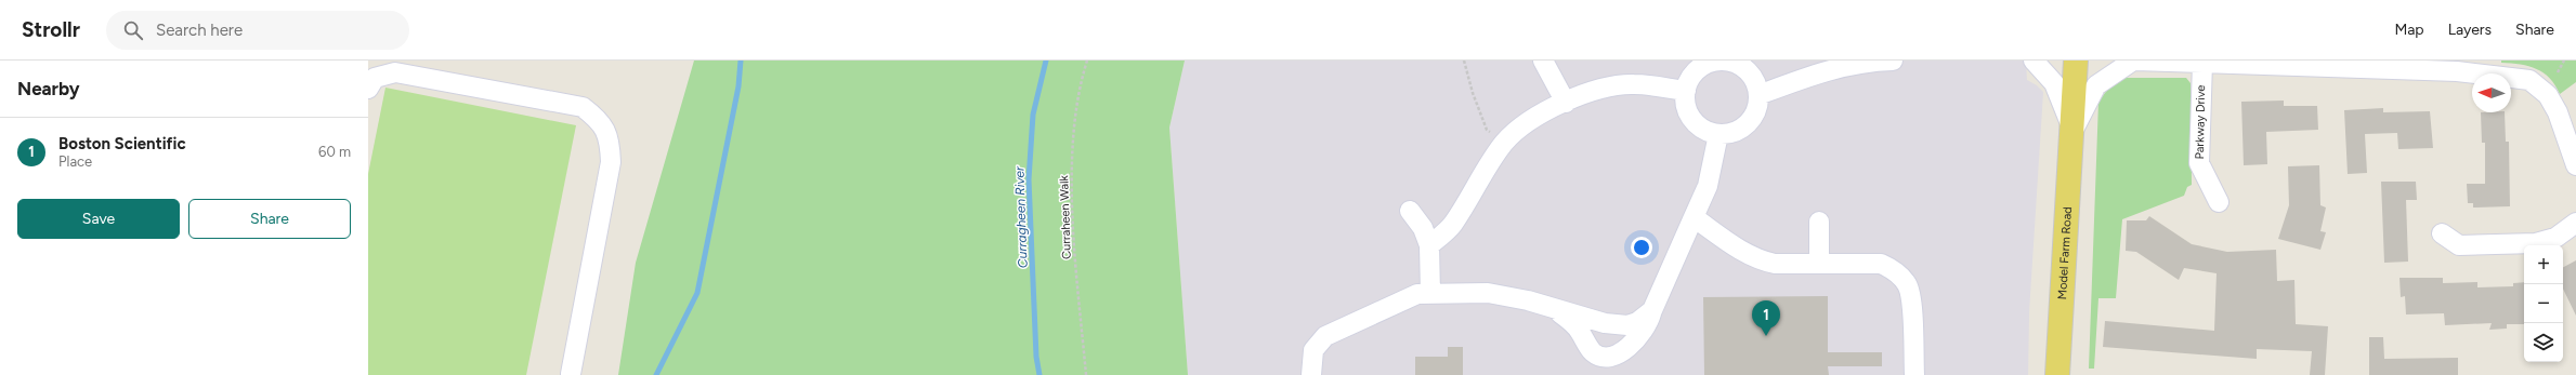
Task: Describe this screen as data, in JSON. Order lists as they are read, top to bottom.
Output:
{
  "streets": {
    "main road": ["Model Farm Road"],
    "street": ["Parkway Drive"],
    "path": ["Curraheen Walk"]
  },
  "water": ["Curragheen River"],
  "north": "left",
  "page": {
    "header": "Strollr",
    "search": "Search here",
    "nav": ["Map", "Layers", "Share"],
    "heading": "Nearby",
    "list": [
      {
        "mark": "1",
        "name": "Boston Scientific",
        "note": "Place",
        "value": "60 m"
      }
    ],
    "buttons": ["Save", "Share"],
    "map_buttons": ["+", "−"],
    "pins": "1"
  }
}
